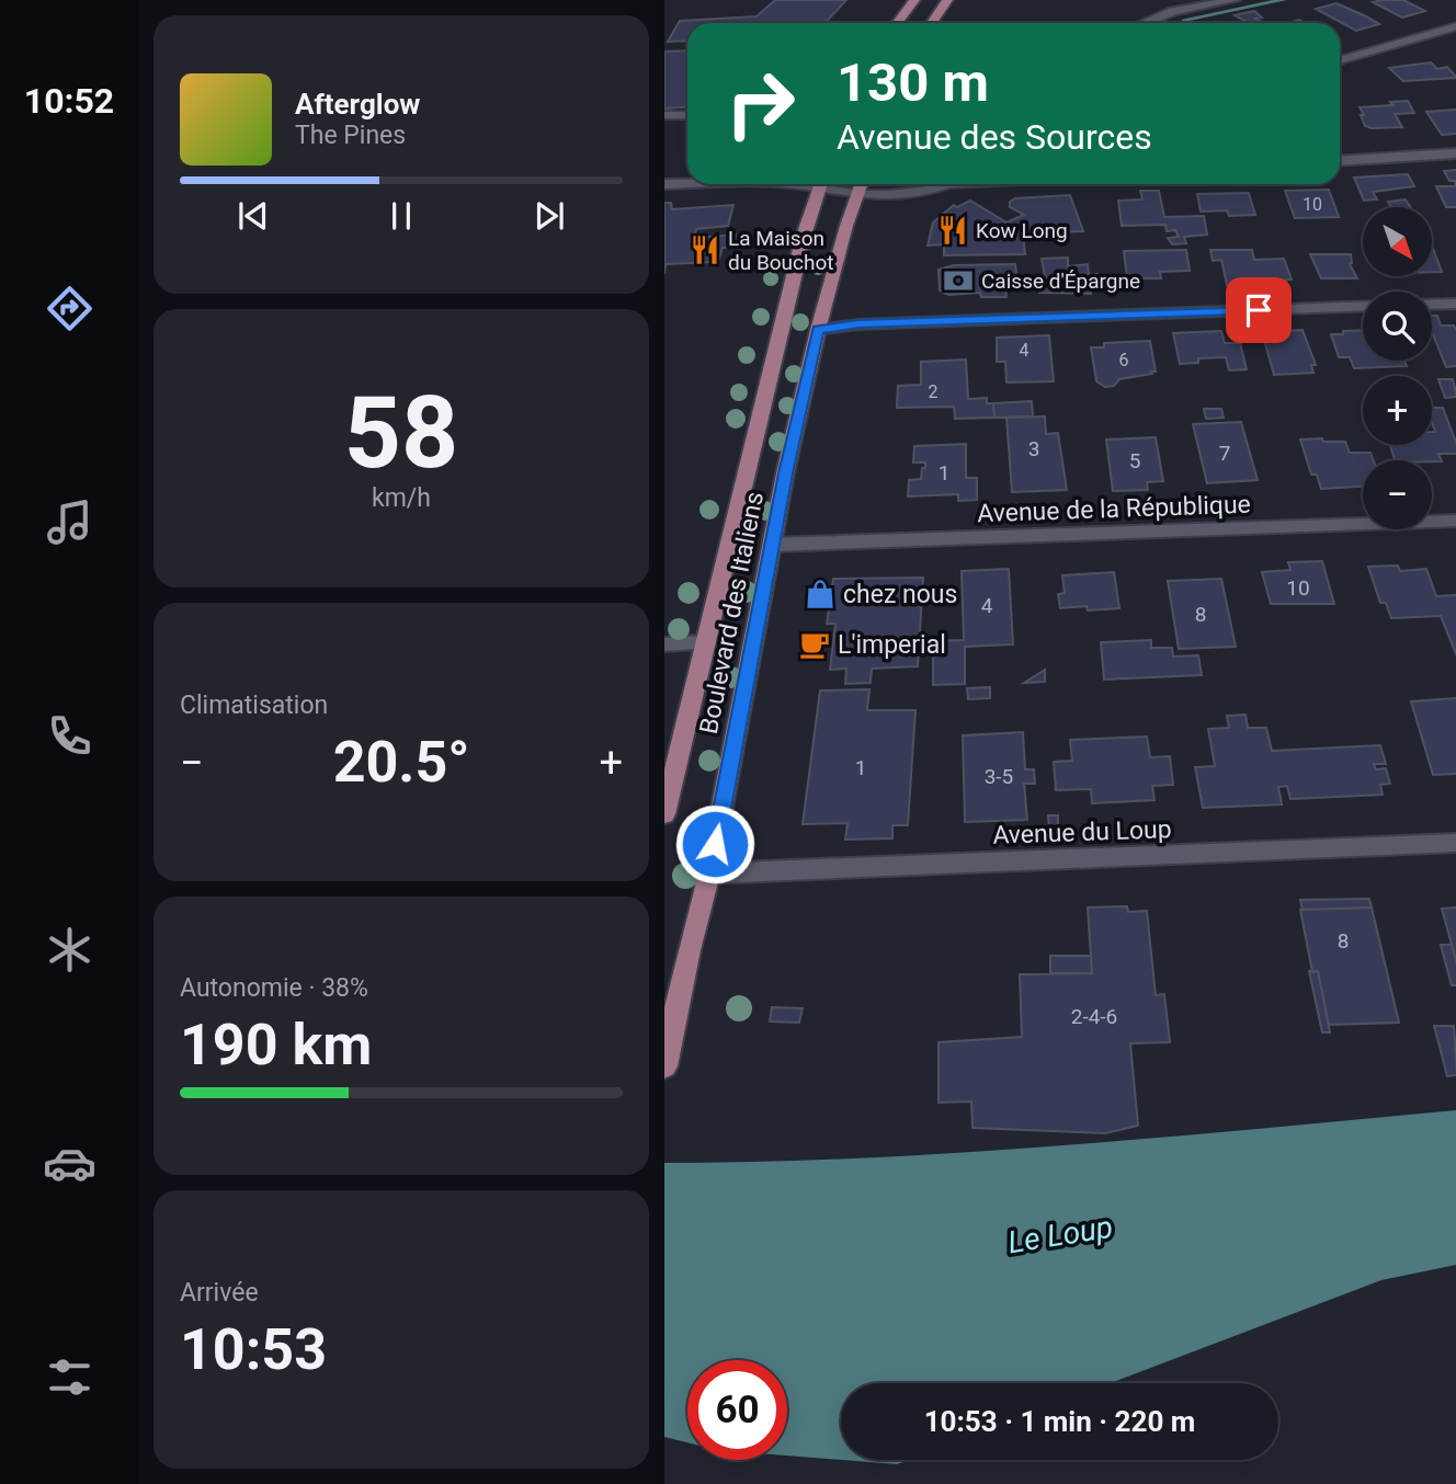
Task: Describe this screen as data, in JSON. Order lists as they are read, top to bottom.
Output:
{
  "streets": {
    "main road": ["Boulevard des Italiens"],
    "street": ["Avenue de la République", "Avenue du Loup"]
  },
  "crossings": [
    ["Avenue de la République", "Boulevard des Italiens"],
    ["Boulevard des Italiens", "Avenue du Loup"]
  ],
  "water": ["Le Loup"],
  "places": {
    "restaurant": ["Kow Long", "La Maison du Bouchot"],
    "bank": ["Caisse d'Épargne"],
    "shop": ["chez nous"],
    "cafe": ["L'imperial"]
  },
  "house_numbers": [
    "10",
    "4",
    "6",
    "2",
    "3",
    "7",
    "5",
    "1",
    "10",
    "4",
    "8",
    "1",
    "3-5",
    "8",
    "2-4-6"
  ],
  "north": "bottom right",
  "page": {
    "tabs": "10:52",
    "turn": ["130 m", "Avenue des Sources"],
    "song": ["Afterglow", "The Pines"],
    "map_buttons": ["+", "−"],
    "tile": [
      ["58", "km/h"],
      "Climatisation",
      ["Autonomie · 38%", "190 km"],
      ["Arrivée", "10:53"]
    ],
    "heat": ["−", "20.5°", "+"],
    "limit": "60",
    "trip": "10:53 · 1 min · 220 m"
  }
}
